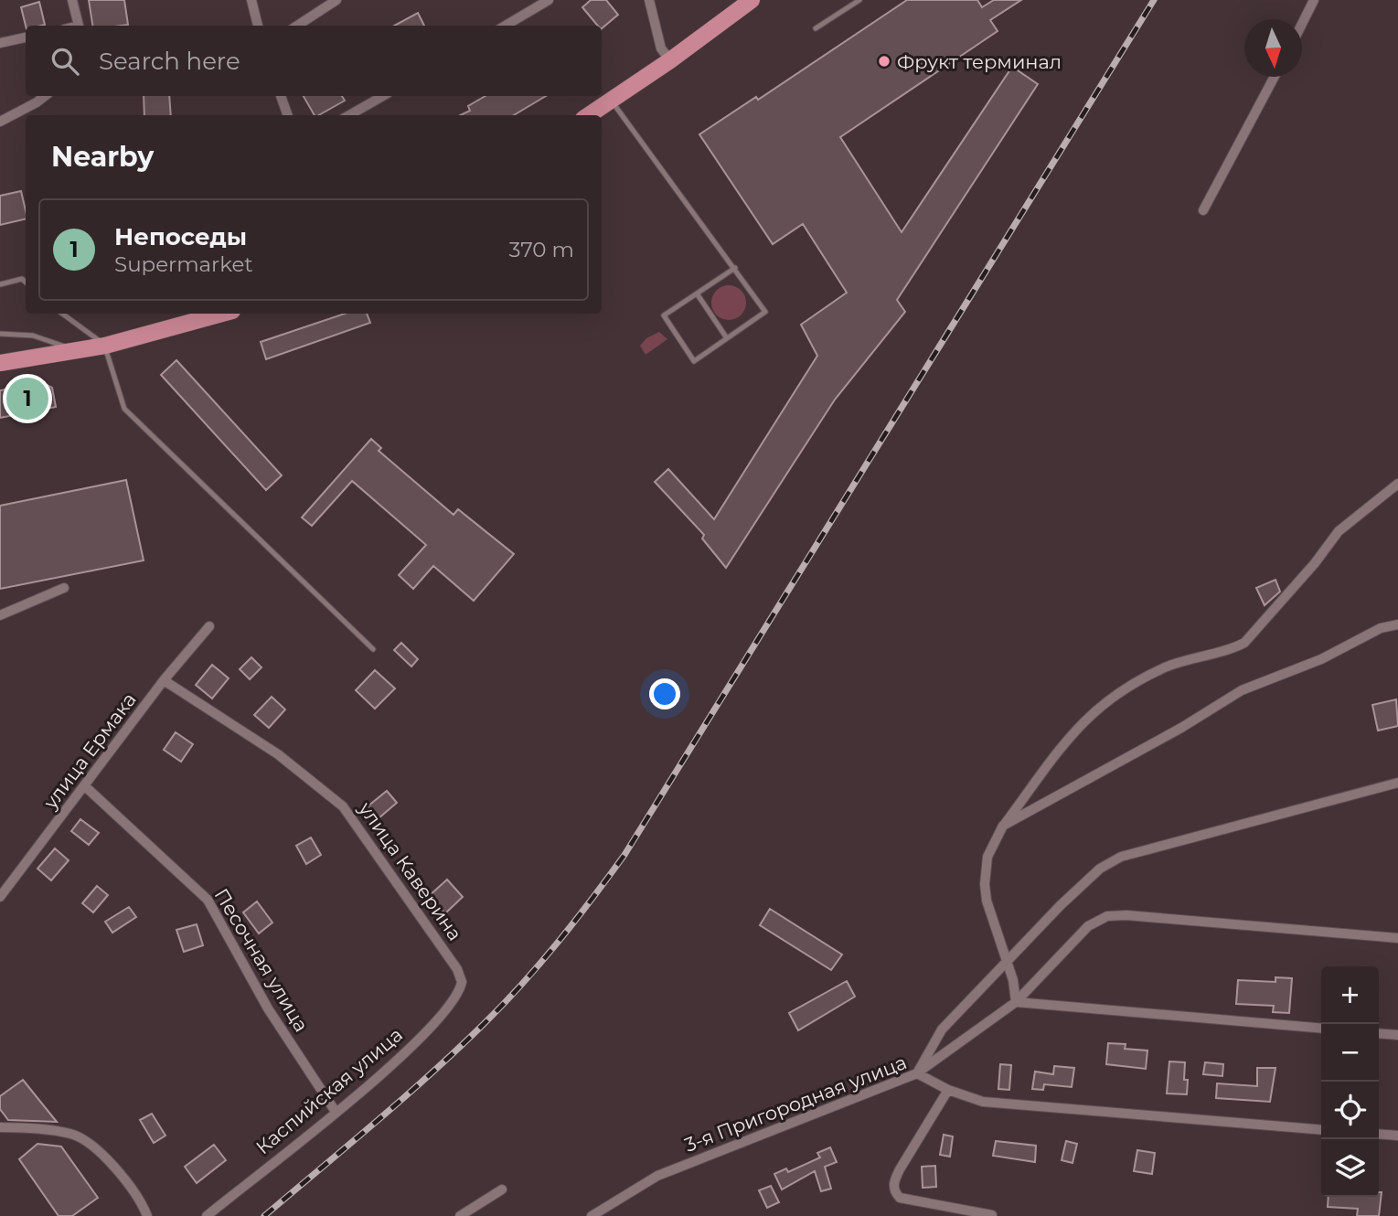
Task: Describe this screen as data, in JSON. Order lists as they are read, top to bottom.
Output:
{
  "streets": {
    "street": [
      "улица Ермака",
      "улица Каверина",
      "Песочная улица",
      "Каспийская улица",
      "3-я Пригородная улица"
    ]
  },
  "crossings": [
    ["улица Ермака", "улица Каверина"],
    ["улица Ермака", "Песочная улица"],
    ["улица Каверина", "Каспийская улица"],
    ["Песочная улица", "Каспийская улица"]
  ],
  "places": ["Фрукт терминал"],
  "north": "bottom",
  "page": {
    "search": "Search here",
    "heading": "Nearby",
    "list": [
      {
        "mark": "1",
        "name": "Непоседы",
        "note": "Supermarket",
        "value": "370 m"
      }
    ],
    "pins": "1",
    "map_buttons": ["+", "−"]
  }
}
